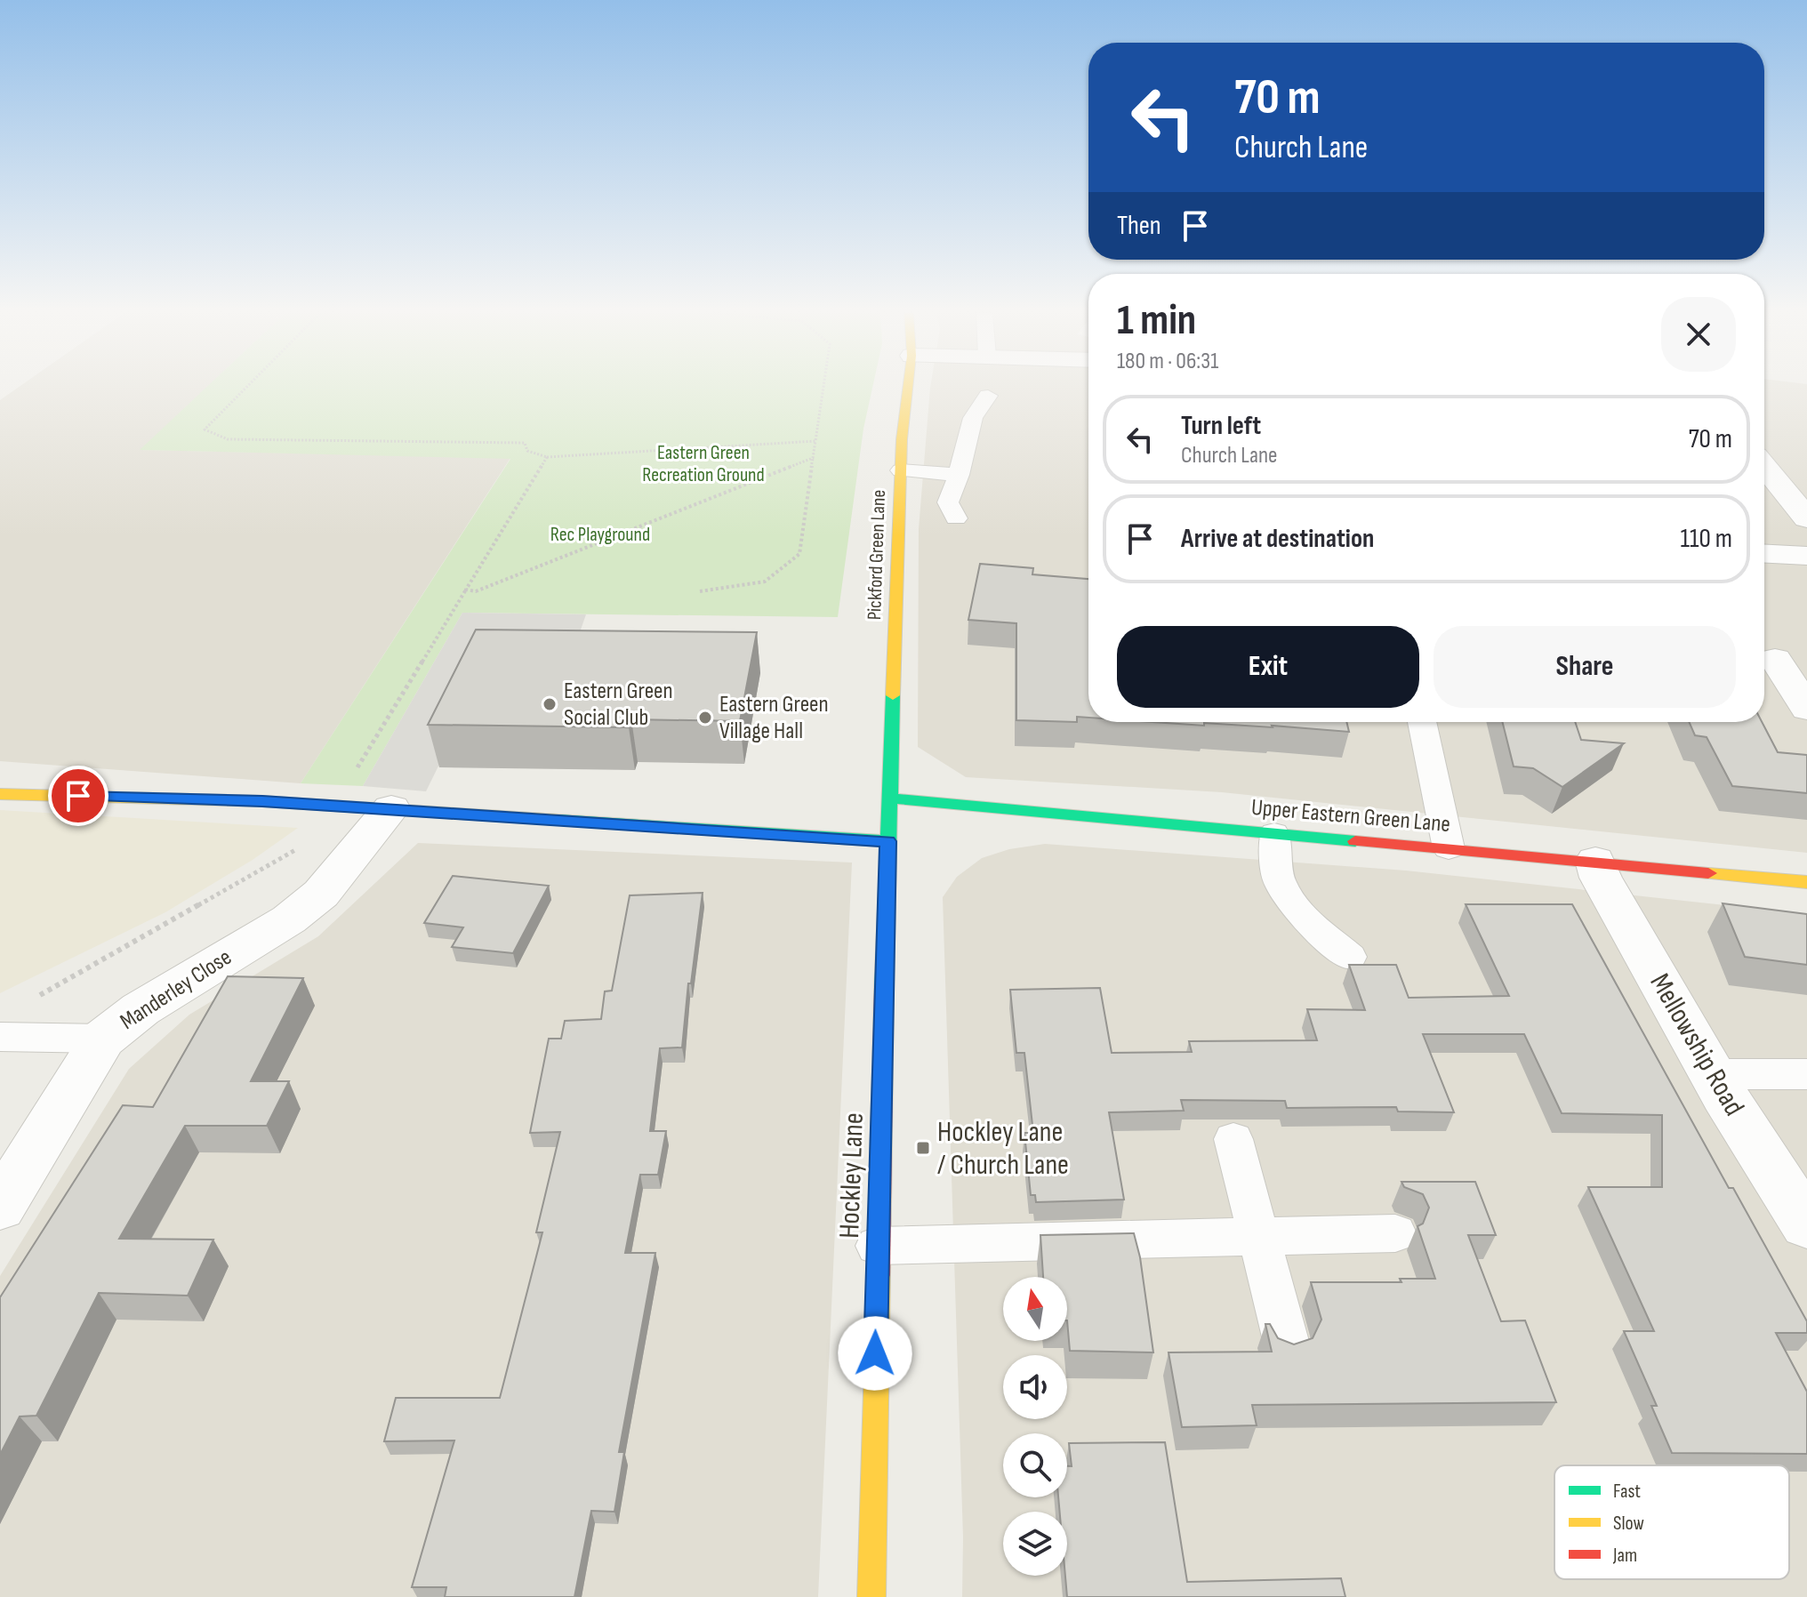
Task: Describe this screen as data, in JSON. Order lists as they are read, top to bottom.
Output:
{
  "streets": {
    "street": [
      "Pickford Green Lane",
      "Upper Eastern Green Lane",
      "Manderley Close",
      "Mellowship Road",
      "Hockley Lane"
    ]
  },
  "crossings": [
    ["Pickford Green Lane", "Upper Eastern Green Lane"],
    ["Pickford Green Lane", "Hockley Lane"],
    ["Upper Eastern Green Lane", "Mellowship Road"],
    ["Upper Eastern Green Lane", "Hockley Lane"]
  ],
  "parks": ["Eastern Green Recreation Ground", "Rec Playground"],
  "places": {
    "other": ["Eastern Green Social Club", "Eastern Green Village Hall"],
    "transit": ["Hockley Lane / Church Lane"]
  },
  "legend": ["Fast", "Slow", "Jam"],
  "north": "top",
  "page": {
    "turn": ["70 m", "Church Lane"],
    "then": "Then",
    "heading": ["1 min", "180 m · 06:31"],
    "list": [
      {
        "name": "Turn left",
        "note": "Church Lane",
        "value": "70 m"
      },
      {
        "name": "Arrive at destination",
        "value": "110 m"
      }
    ],
    "buttons": ["Exit", "Share"]
  }
}
